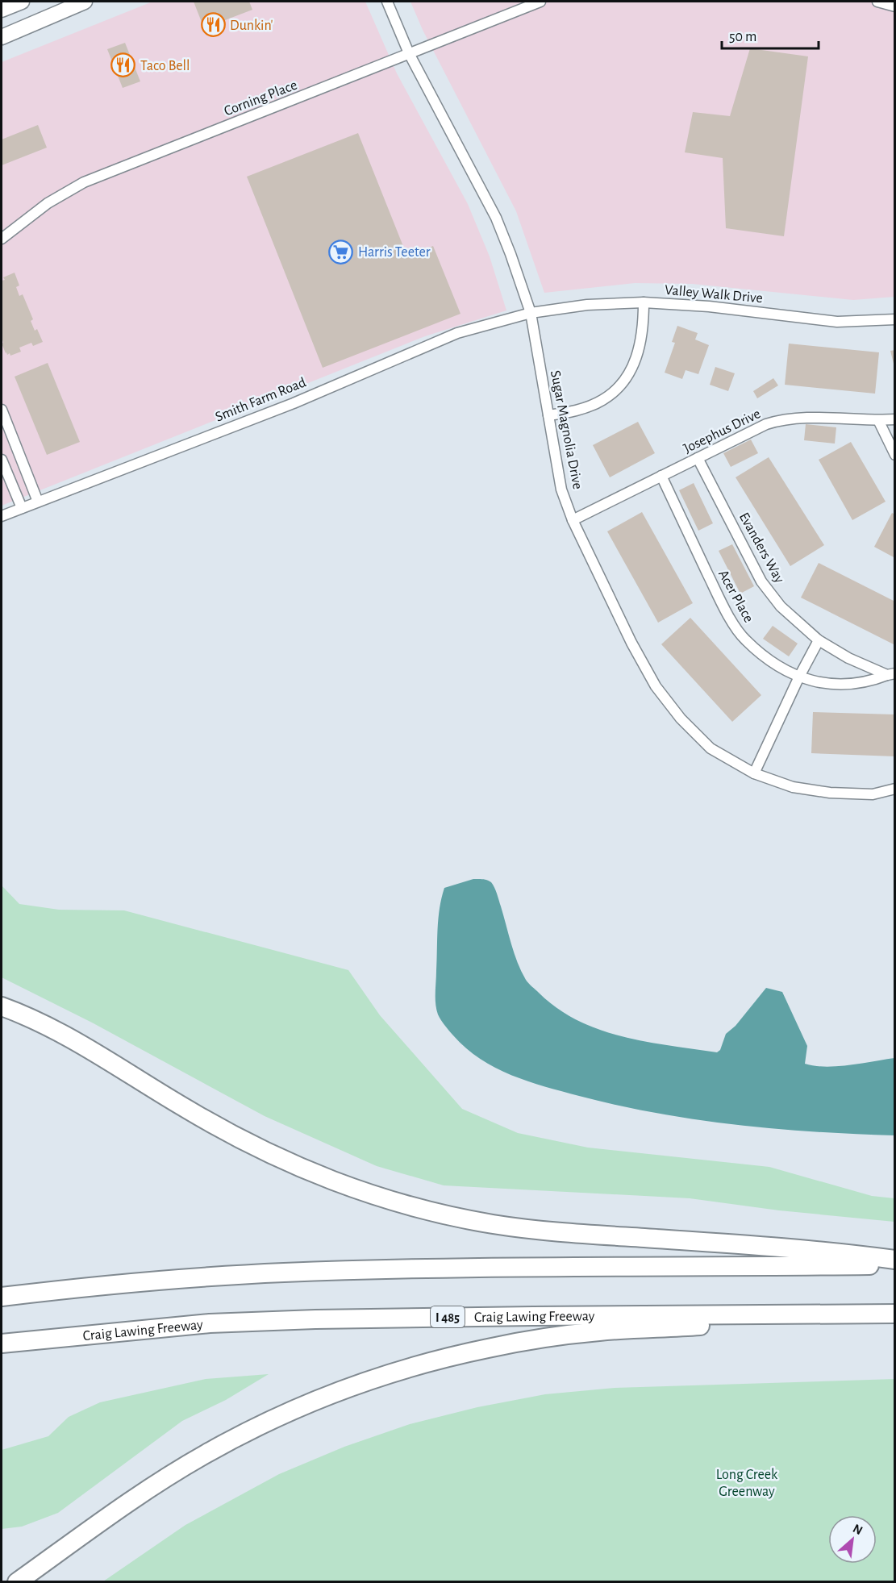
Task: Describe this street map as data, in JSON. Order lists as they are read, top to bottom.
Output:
{
  "streets": {
    "highway": ["Craig Lawing Freeway", "I 485"],
    "street": [
      "Corning Place",
      "Valley Walk Drive",
      "Smith Farm Road",
      "Sugar Magnolia Drive",
      "Josephus Drive",
      "Evanders Way",
      "Acer Place"
    ]
  },
  "crossings": [
    ["Corning Place", "Sugar Magnolia Drive"],
    ["Valley Walk Drive", "Smith Farm Road"],
    ["Valley Walk Drive", "Sugar Magnolia Drive"],
    ["Smith Farm Road", "Sugar Magnolia Drive"],
    ["Sugar Magnolia Drive", "Josephus Drive"],
    ["Josephus Drive", "Evanders Way"],
    ["Josephus Drive", "Acer Place"],
    ["Evanders Way", "Acer Place"]
  ],
  "parks": ["Long Creek Greenway"],
  "places": {
    "restaurant": ["Dunkin'", "Taco Bell"],
    "supermarket": ["Harris Teeter"]
  },
  "scale_bar": "50 m",
  "north": "top right"
}
